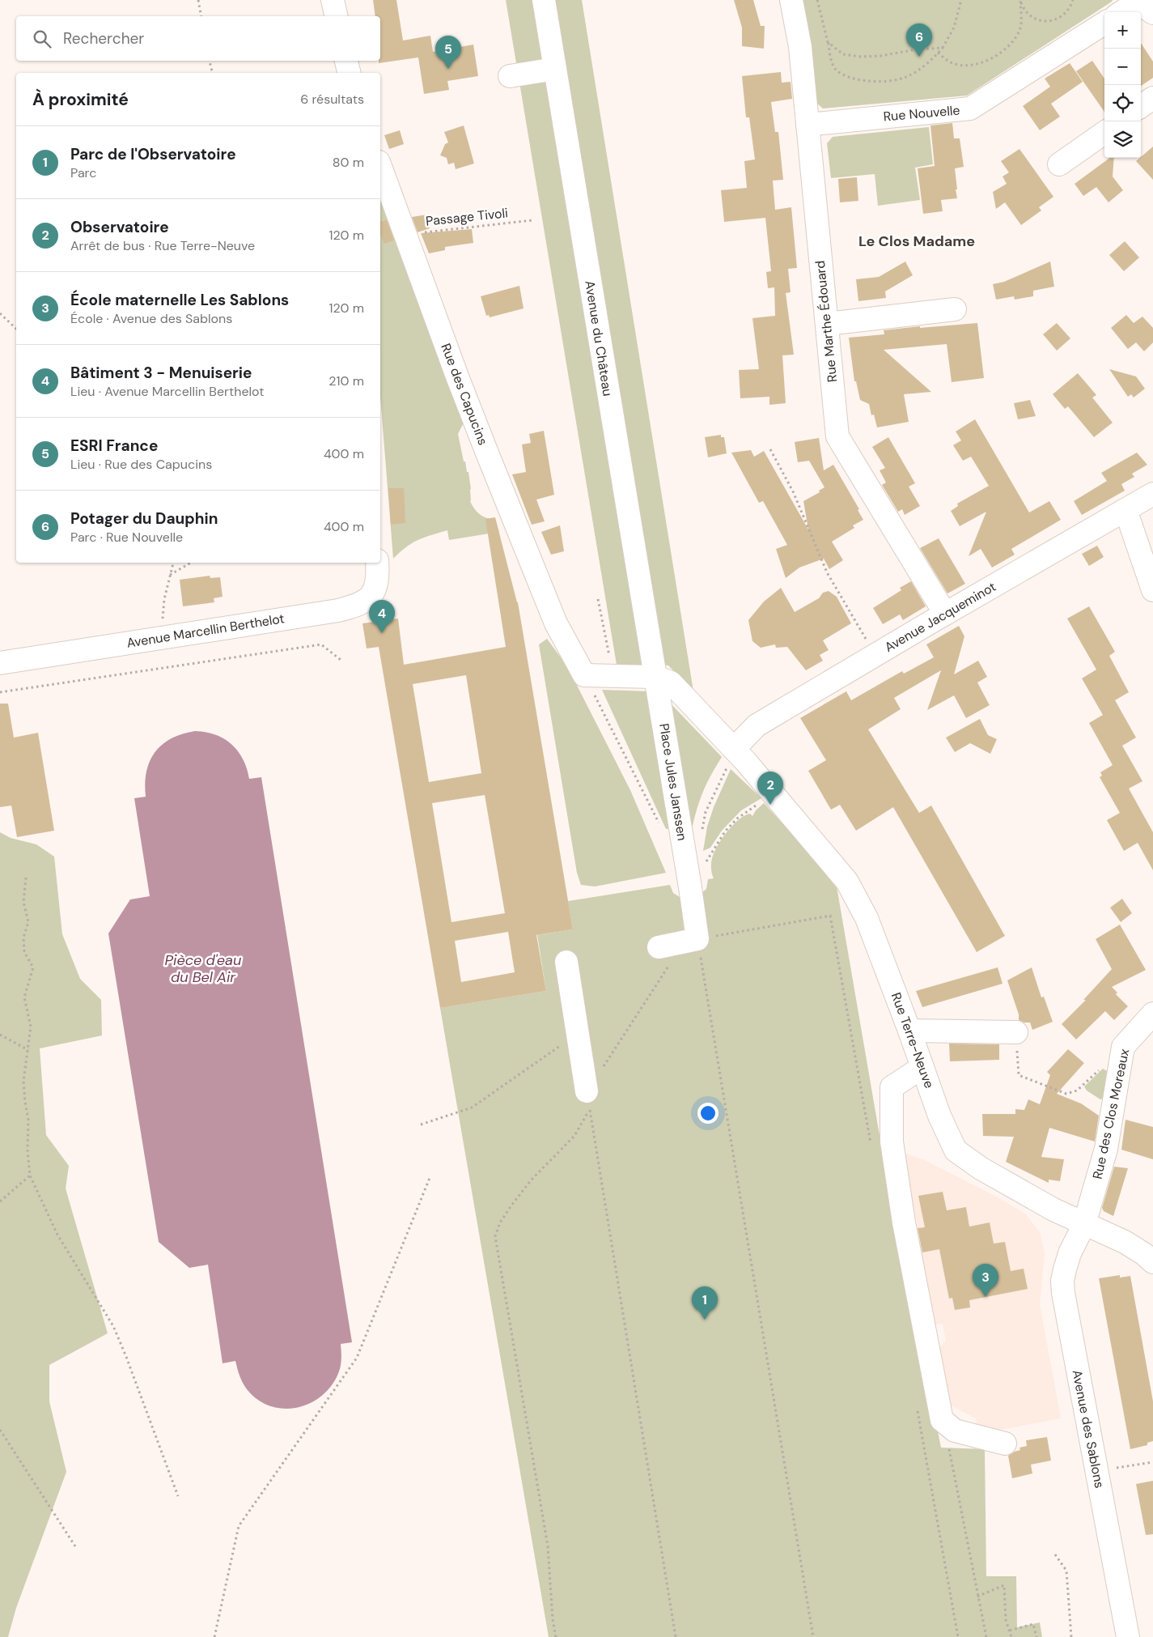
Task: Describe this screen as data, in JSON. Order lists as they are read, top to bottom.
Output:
{
  "streets": {
    "street": [
      "Rue Nouvelle",
      "Rue Marthe Édouard",
      "Avenue du Château",
      "Rue des Capucins",
      "Avenue Jacqueminot",
      "Avenue Marcellin Berthelot",
      "Place Jules Janssen",
      "Rue Terre-Neuve",
      "Rue des Clos Moreaux",
      "Avenue des Sablons"
    ],
    "path": ["Passage Tivoli"]
  },
  "crossings": [
    ["Rue Nouvelle", "Rue Marthe Édouard"],
    ["Passage Tivoli", "Rue des Capucins"],
    ["Rue Marthe Édouard", "Avenue Jacqueminot"],
    ["Avenue du Château", "Place Jules Janssen"],
    ["Avenue Jacqueminot", "Rue Terre-Neuve"],
    ["Rue Terre-Neuve", "Rue des Clos Moreaux"],
    ["Rue Terre-Neuve", "Avenue des Sablons"],
    ["Rue des Clos Moreaux", "Avenue des Sablons"]
  ],
  "districts": ["Le Clos Madame"],
  "water": ["Pièce d'eau du Bel Air"],
  "page": {
    "map_buttons": ["+", "−"],
    "search": "Rechercher",
    "pins": [
      "6",
      "5",
      "4",
      "2",
      "3",
      "1"
    ],
    "heading": ["À proximité", "6 résultats"],
    "list": [
      {
        "mark": "1",
        "name": "Parc de l'Observatoire",
        "note": "Parc",
        "value": "80 m"
      },
      {
        "mark": "2",
        "name": "Observatoire",
        "note": "Arrêt de bus · Rue Terre-Neuve",
        "value": "120 m"
      },
      {
        "mark": "3",
        "name": "École maternelle Les Sablons",
        "note": "École · Avenue des Sablons",
        "value": "120 m"
      },
      {
        "mark": "4",
        "name": "Bâtiment 3 - Menuiserie",
        "note": "Lieu · Avenue Marcellin Berthelot",
        "value": "210 m"
      },
      {
        "mark": "5",
        "name": "ESRI France",
        "note": "Lieu · Rue des Capucins",
        "value": "400 m"
      },
      {
        "mark": "6",
        "name": "Potager du Dauphin",
        "note": "Parc · Rue Nouvelle",
        "value": "400 m"
      }
    ]
  }
}
